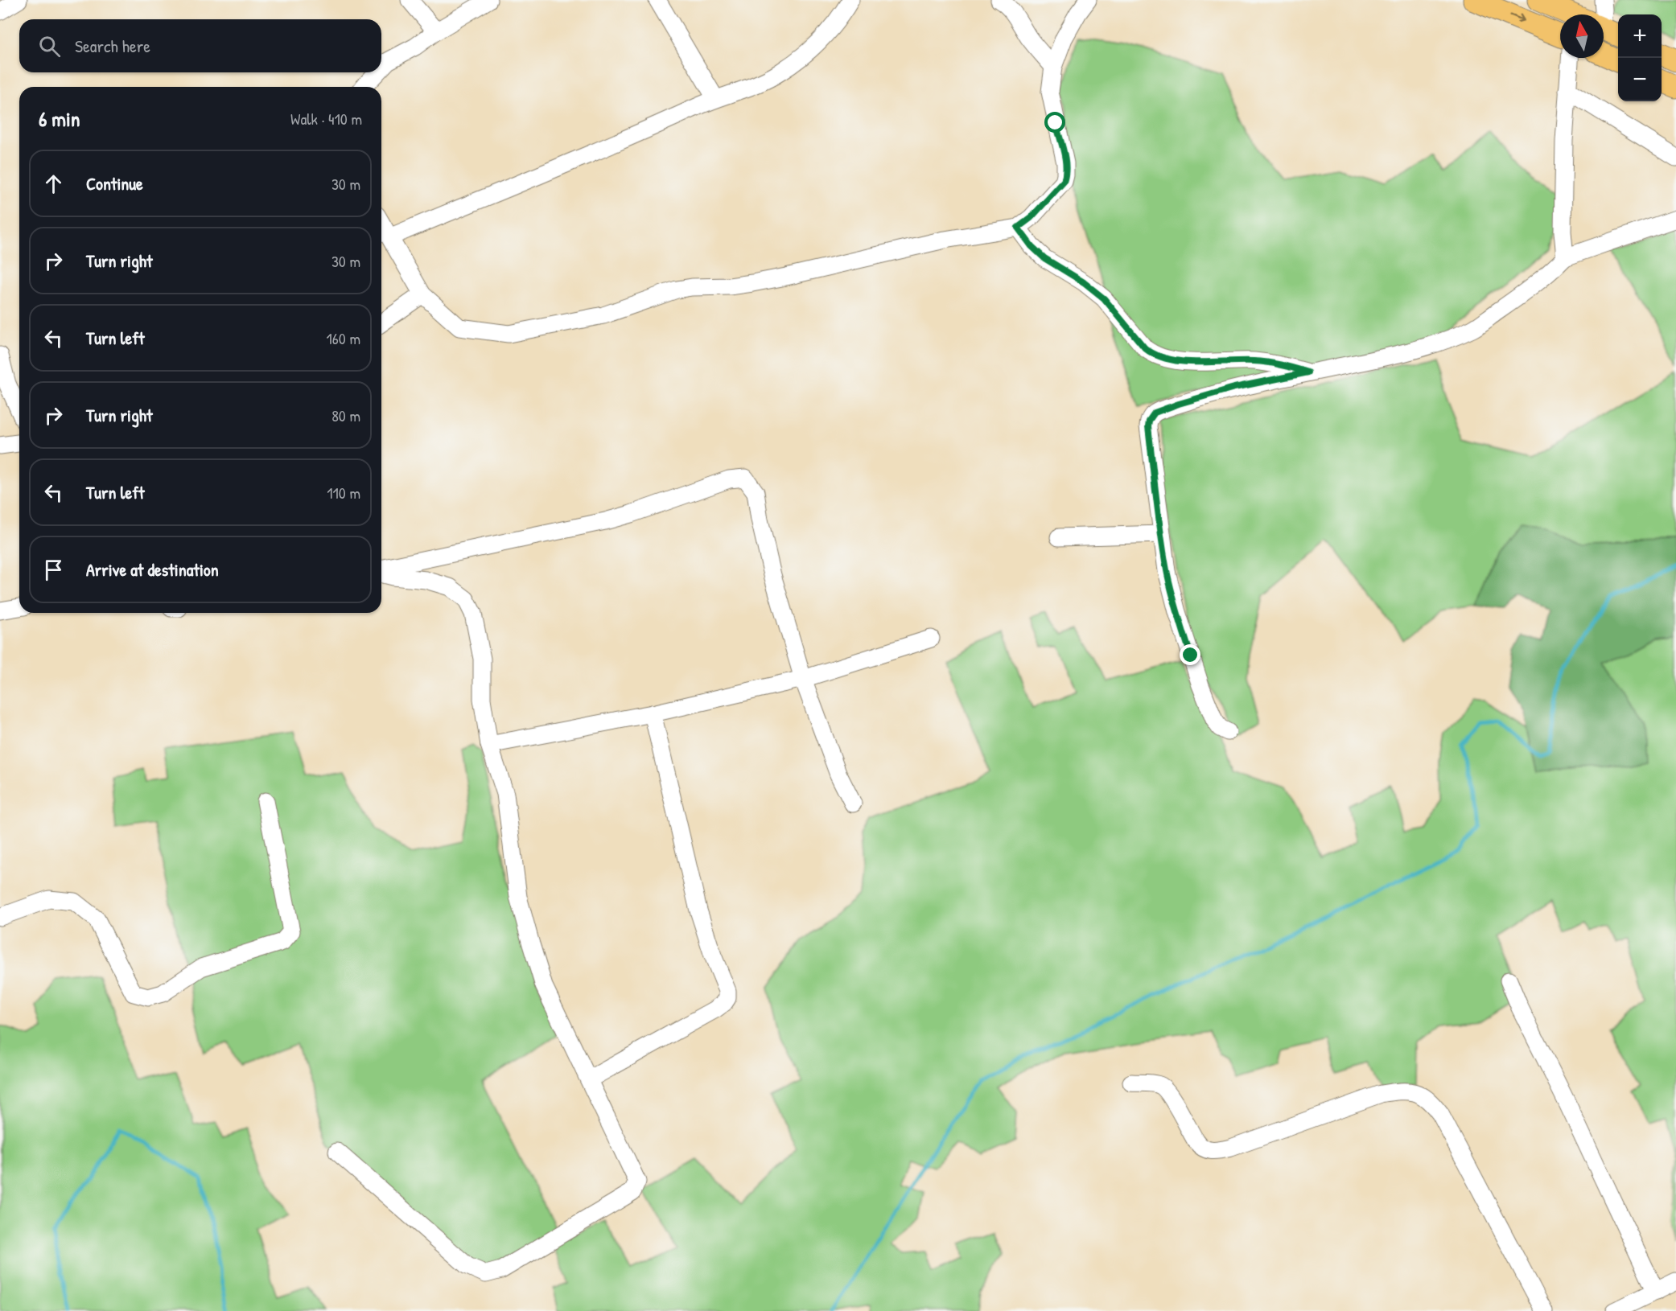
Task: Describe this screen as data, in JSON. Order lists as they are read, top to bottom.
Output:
{
  "north": "top",
  "page": {
    "map_buttons": ["+", "−"],
    "search": "Search here",
    "heading": ["6 min", "Walk · 410 m"],
    "list": [
      ["Continue", "30 m"],
      ["Turn right", "30 m"],
      ["Turn left", "160 m"],
      ["Turn right", "80 m"],
      ["Turn left", "110 m"],
      "Arrive at destination"
    ]
  }
}
